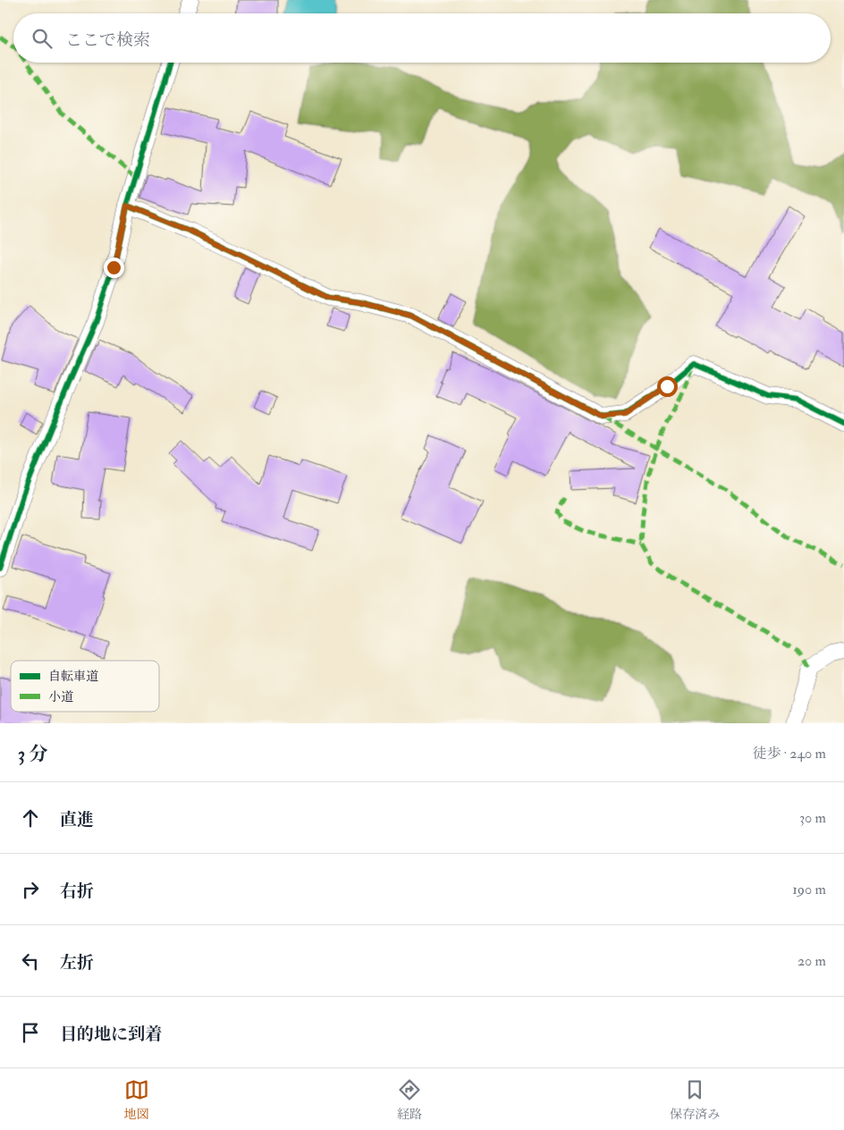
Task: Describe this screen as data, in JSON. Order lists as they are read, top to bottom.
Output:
{
  "legend": ["自転車道", "小道"],
  "page": {
    "search": "ここで検索",
    "heading": ["3 分", "徒歩 · 240 m"],
    "list": [
      ["直進", "30 m"],
      ["右折", "190 m"],
      ["左折", "20 m"],
      "目的地に到着"
    ],
    "nav": ["地図", "経路", "保存済み"]
  }
}
